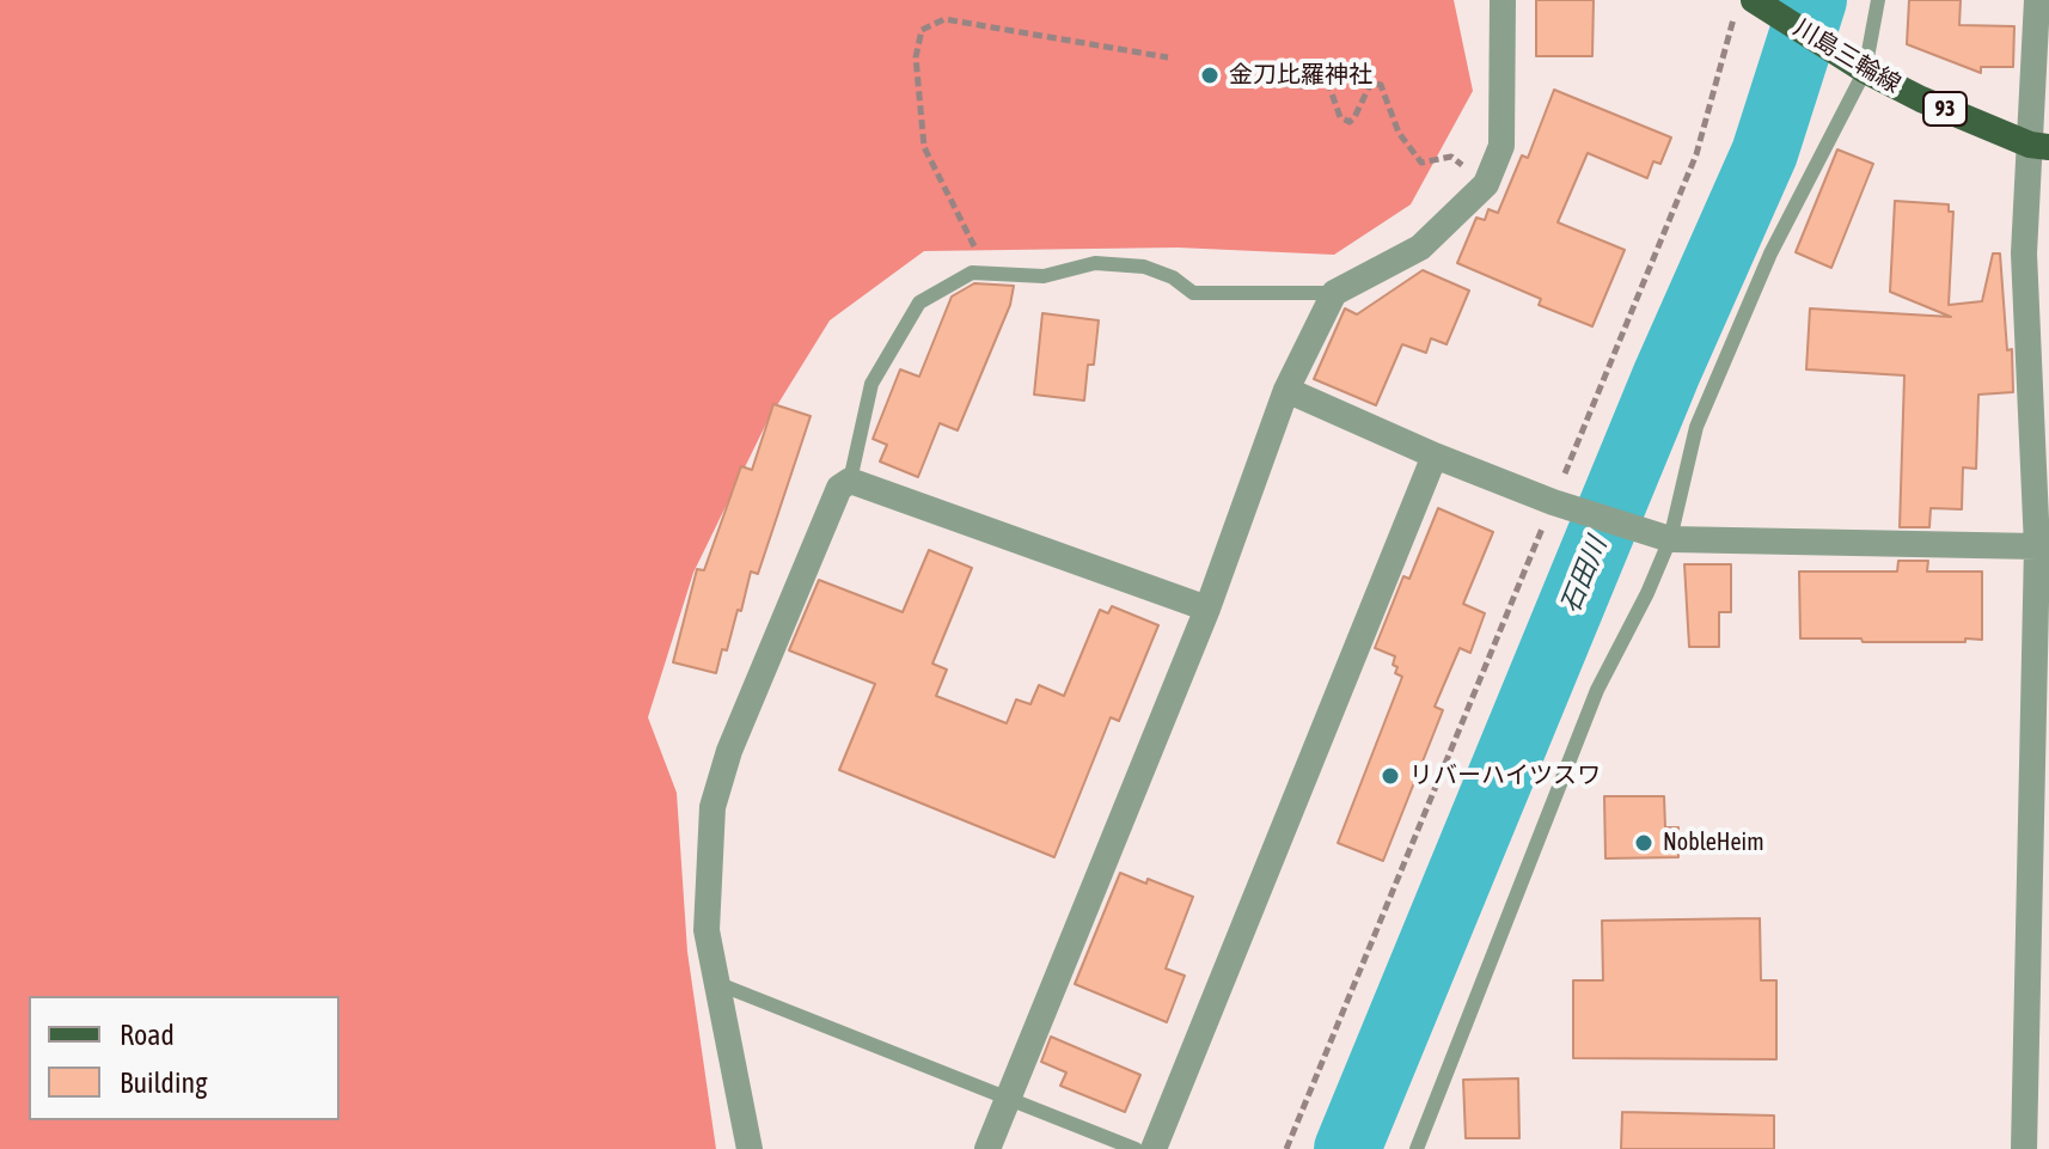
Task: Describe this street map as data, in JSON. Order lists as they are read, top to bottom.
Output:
{
  "streets": {
    "main road": ["川島三輪線", "93"]
  },
  "water": ["石田川"],
  "places": ["金刀比羅神社", "リバーハイツスワ", "NobleHeim"],
  "legend": ["Road", "Building"]
}
